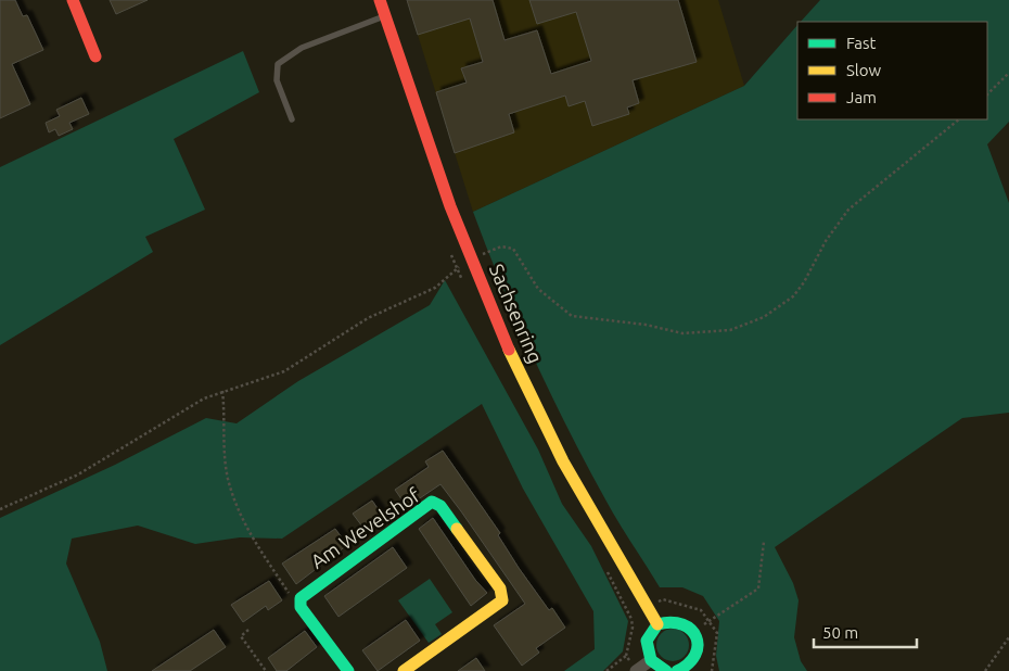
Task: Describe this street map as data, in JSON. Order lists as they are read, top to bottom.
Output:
{
  "streets": {
    "street": ["Sachsenring", "Am Wevelshof"]
  },
  "legend": ["Fast", "Slow", "Jam"],
  "scale_bar": "50 m"
}
